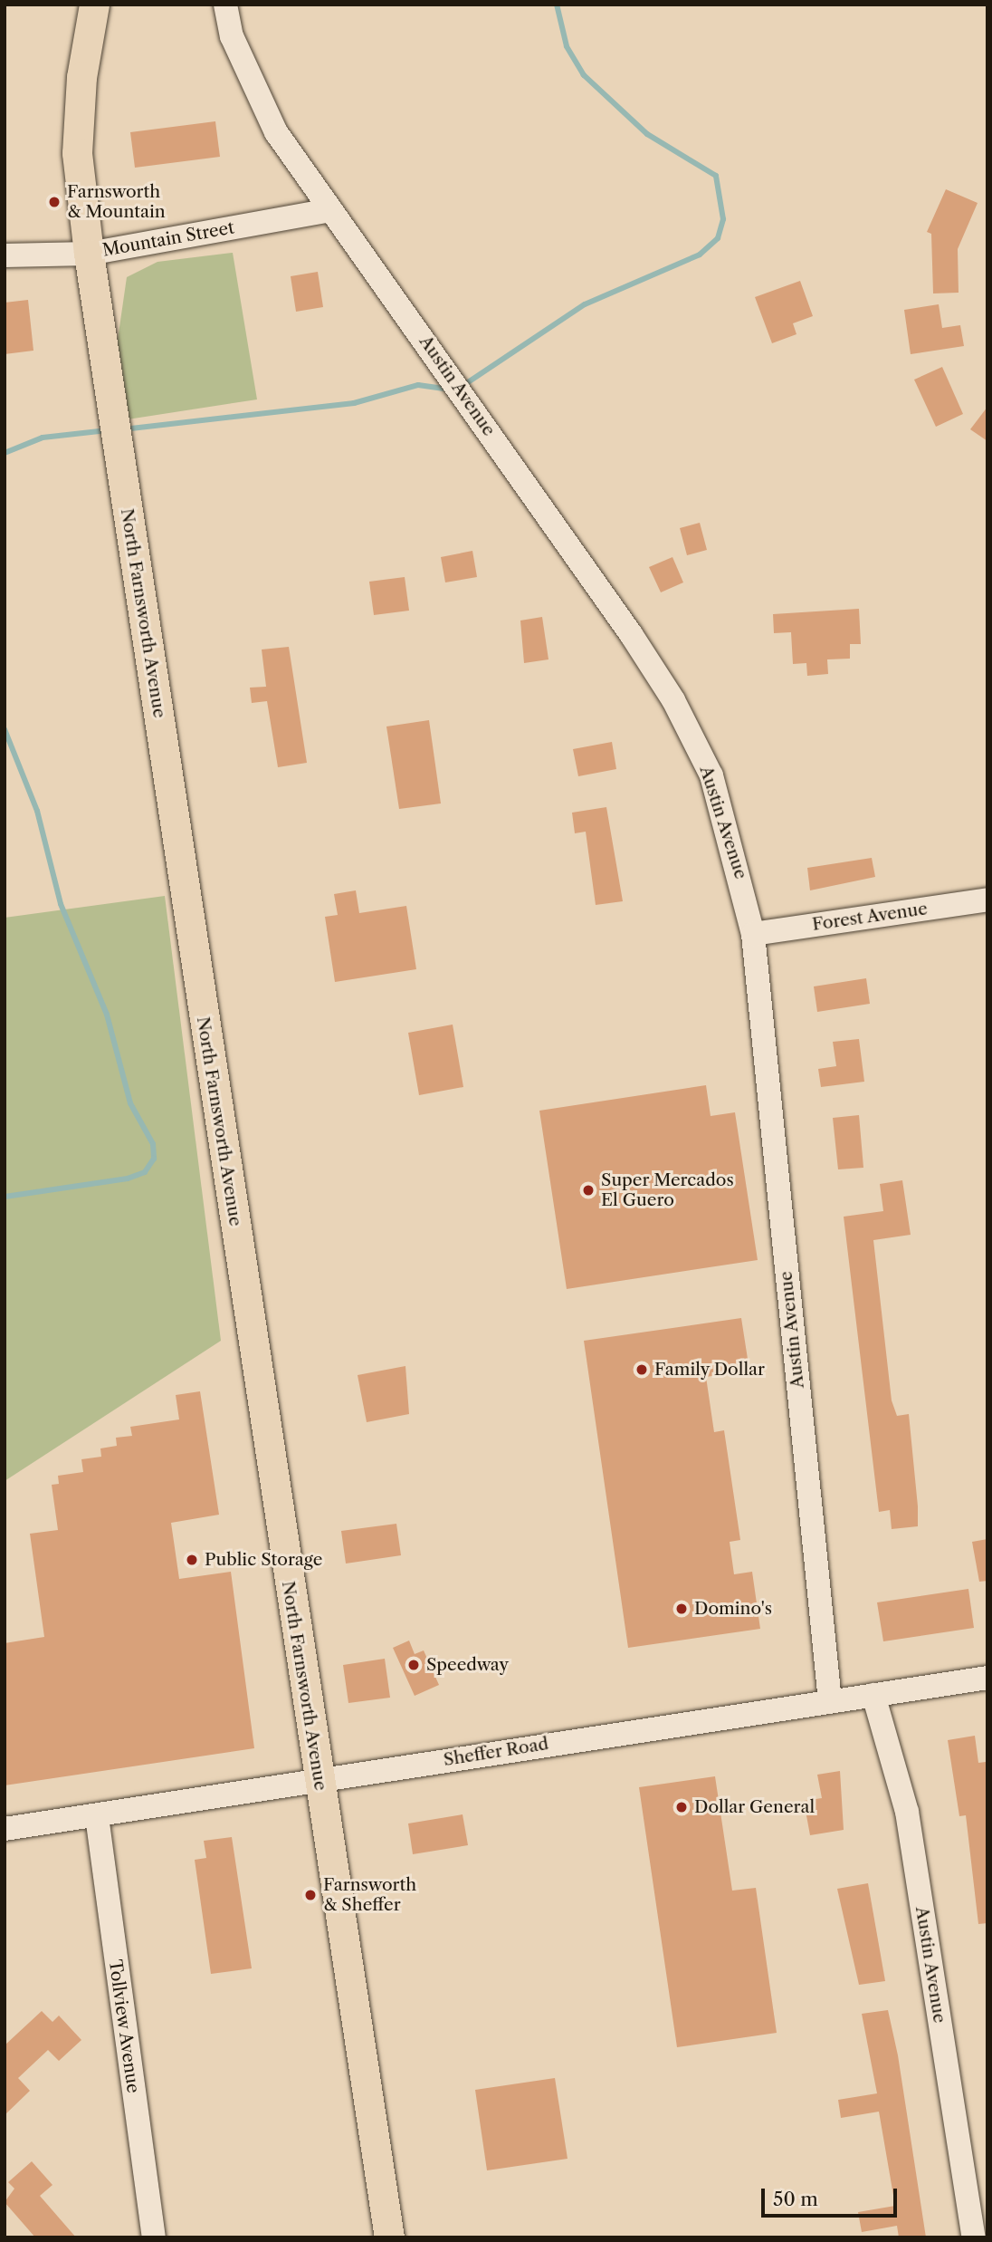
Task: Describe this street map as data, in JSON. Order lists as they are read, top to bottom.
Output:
{
  "streets": {
    "main road": ["North Farnsworth Avenue"],
    "street": [
      "Mountain Street",
      "Austin Avenue",
      "Forest Avenue",
      "Sheffer Road",
      "Tollview Avenue"
    ]
  },
  "crossings": [
    ["Mountain Street", "Austin Avenue"],
    ["Mountain Street", "North Farnsworth Avenue"],
    ["Austin Avenue", "Forest Avenue"],
    ["Austin Avenue", "Sheffer Road"],
    ["North Farnsworth Avenue", "Sheffer Road"],
    ["Sheffer Road", "Tollview Avenue"]
  ],
  "places": [
    "Farnsworth & Mountain",
    "Super Mercados El Guero",
    "Family Dollar",
    "Public Storage",
    "Domino's",
    "Speedway",
    "Dollar General",
    "Farnsworth & Sheffer"
  ],
  "scale_bar": "50 m"
}
